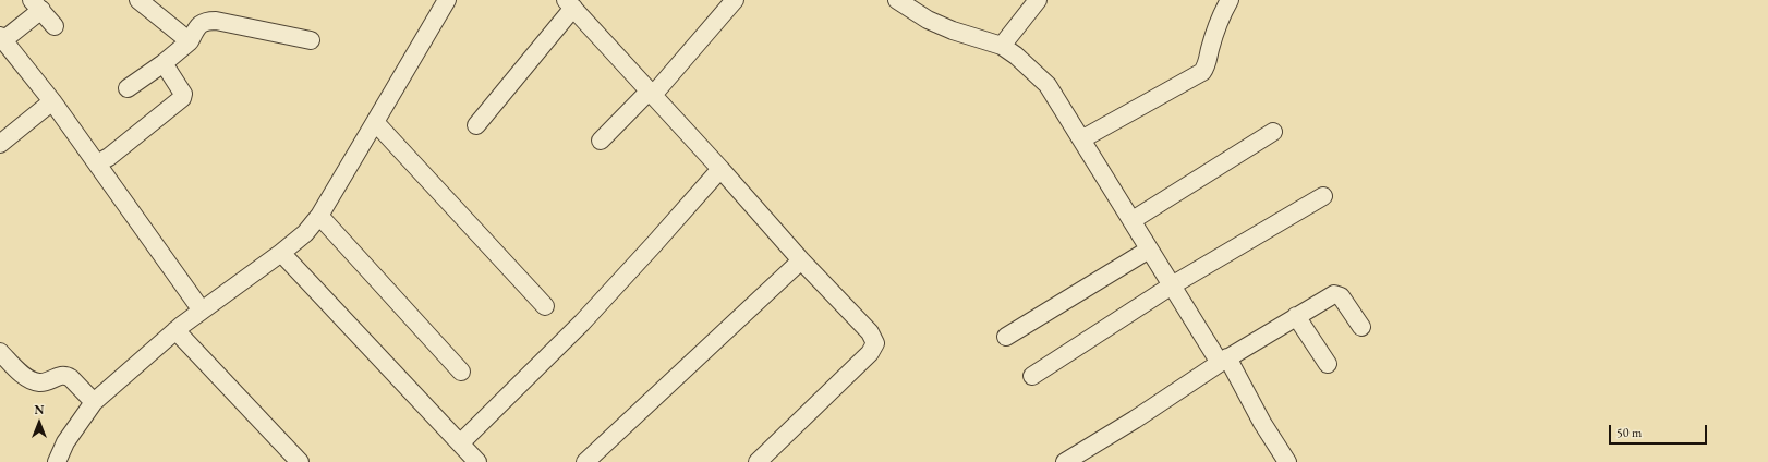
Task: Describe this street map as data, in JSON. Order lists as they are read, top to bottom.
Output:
{
  "scale_bar": "50 m",
  "north": "top"
}
